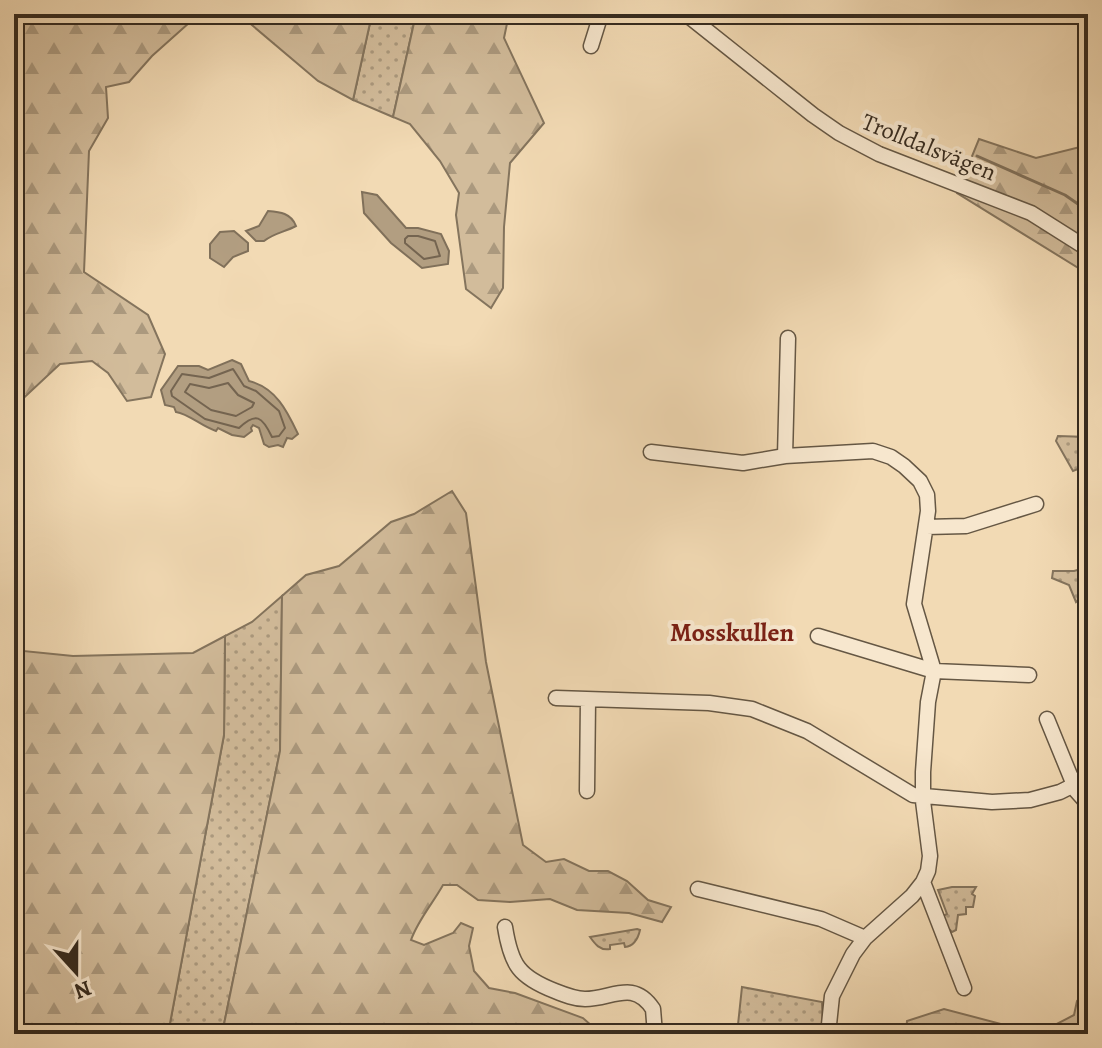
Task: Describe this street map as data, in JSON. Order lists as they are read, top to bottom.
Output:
{
  "streets": {
    "street": ["Trolldalsvägen"]
  },
  "districts": ["Mosskullen"],
  "north": "bottom"
}
